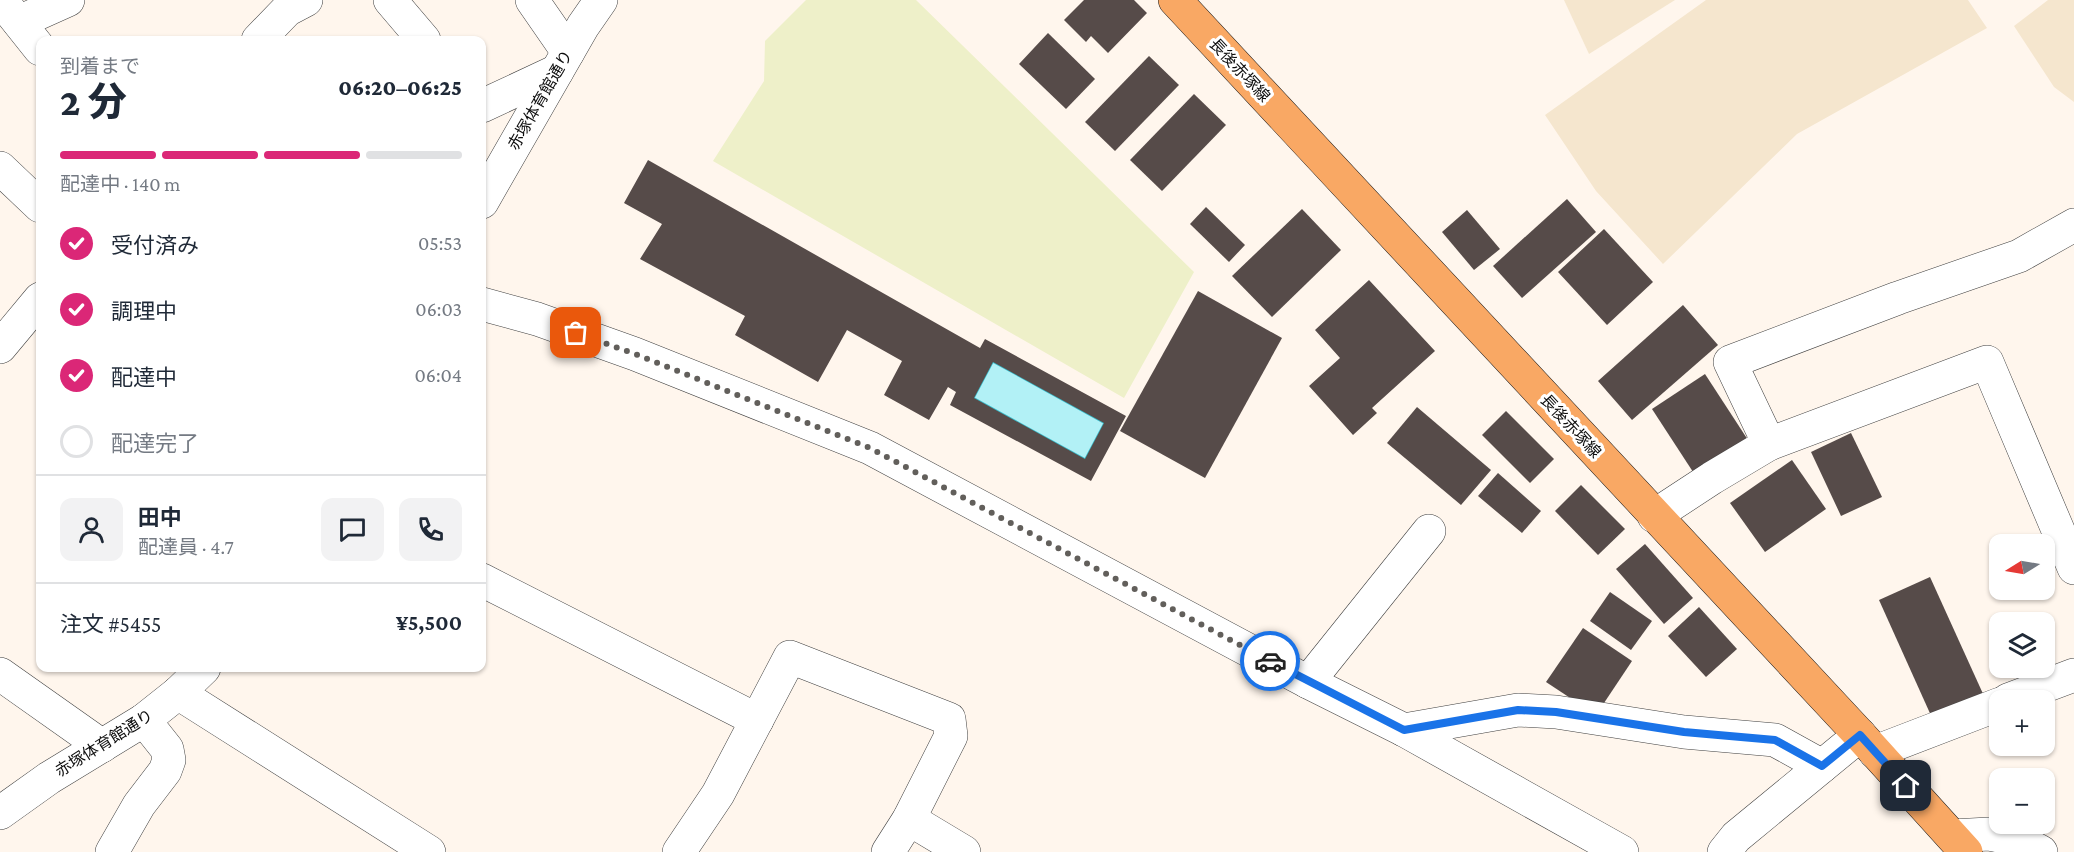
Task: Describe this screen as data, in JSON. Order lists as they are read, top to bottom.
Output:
{
  "streets": {
    "main road": ["長後赤塚線"],
    "street": ["赤塚体育館通り"]
  },
  "north": "left",
  "page": {
    "heading": ["2 分", "到着まで", "06:20–06:25"],
    "panel": [
      "田中",
      "配達員 · 4.7",
      "注文 #5455",
      "¥5,500"
    ],
    "bar": "配達中 · 140 m",
    "list": [
      ["受付済み", "05:53"],
      ["調理中", "06:03"],
      ["配達中", "06:04"],
      "配達完了"
    ],
    "map_buttons": ["+", "−"]
  }
}
